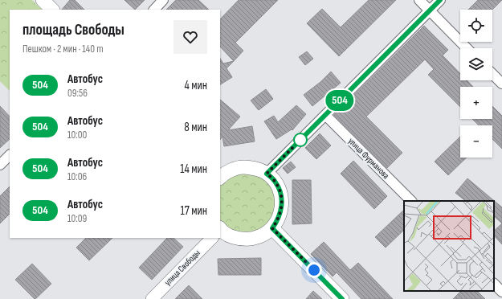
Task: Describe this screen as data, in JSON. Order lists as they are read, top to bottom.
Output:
{
  "streets": {
    "street": ["улица Фурманова", "улица Свободы"]
  },
  "lines": ["bus line 504"],
  "page": {
    "on_map": "504",
    "map_buttons": ["+", "−"],
    "heading": ["площадь Свободы", "Пешком · 2 мин · 140 m"],
    "list": [
      {
        "mark": "504",
        "name": "Автобус",
        "note": "09:56",
        "value": "4 мин"
      },
      {
        "mark": "504",
        "name": "Автобус",
        "note": "10:00",
        "value": "8 мин"
      },
      {
        "mark": "504",
        "name": "Автобус",
        "note": "10:06",
        "value": "14 мин"
      },
      {
        "mark": "504",
        "name": "Автобус",
        "note": "10:09",
        "value": "17 мин"
      }
    ]
  }
}
